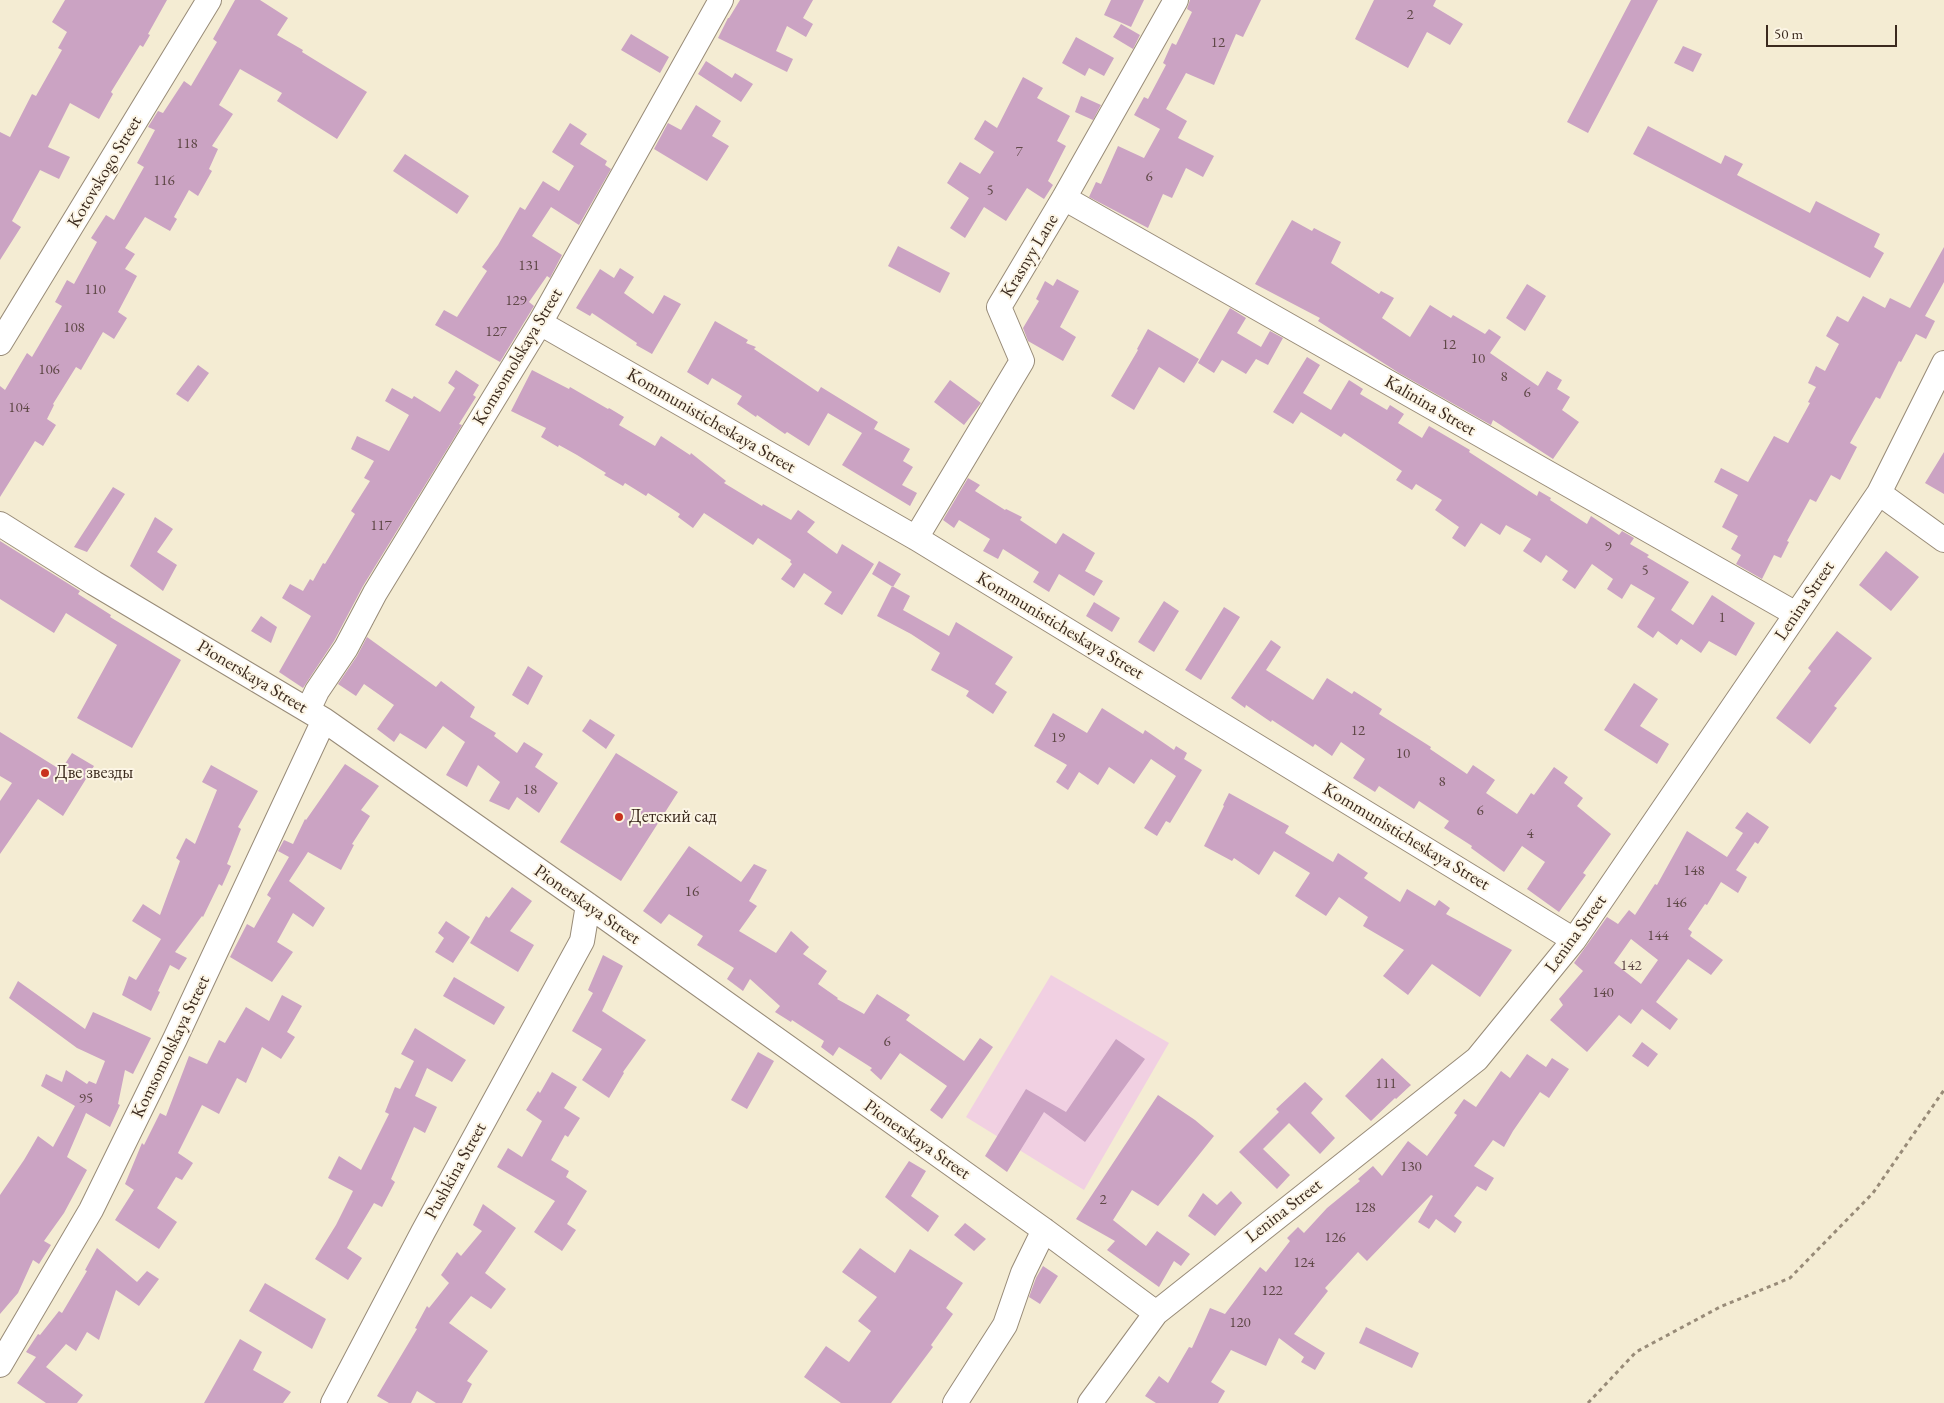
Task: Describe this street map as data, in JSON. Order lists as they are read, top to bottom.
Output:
{
  "streets": {
    "street": [
      "Kotovskogo Street",
      "Krasnyy Lane",
      "Komsomolskaya Street",
      "Kalinina Street",
      "Kommunisticheskaya Street",
      "Lenina Street",
      "Pionerskaya Street",
      "Pushkina Street"
    ]
  },
  "crossings": [
    ["Krasnyy Lane", "Kalinina Street"],
    ["Krasnyy Lane", "Kommunisticheskaya Street"],
    ["Komsomolskaya Street", "Kommunisticheskaya Street"],
    ["Komsomolskaya Street", "Pionerskaya Street"],
    ["Kalinina Street", "Lenina Street"],
    ["Kommunisticheskaya Street", "Lenina Street"],
    ["Lenina Street", "Pionerskaya Street"],
    ["Pionerskaya Street", "Pushkina Street"]
  ],
  "places": ["Две звезды", "Детский сад"],
  "house_numbers": [
    "2",
    "12",
    "118",
    "7",
    "6",
    "116",
    "5",
    "131",
    "110",
    "129",
    "108",
    "127",
    "12",
    "10",
    "106",
    "8",
    "6",
    "104",
    "117",
    "9",
    "5",
    "1",
    "12",
    "19",
    "10",
    "8",
    "18",
    "6",
    "4",
    "148",
    "16",
    "146",
    "144",
    "142",
    "140",
    "6",
    "111",
    "95",
    "130",
    "2",
    "128",
    "126",
    "124",
    "122",
    "120"
  ],
  "scale_bar": "50 m"
}
